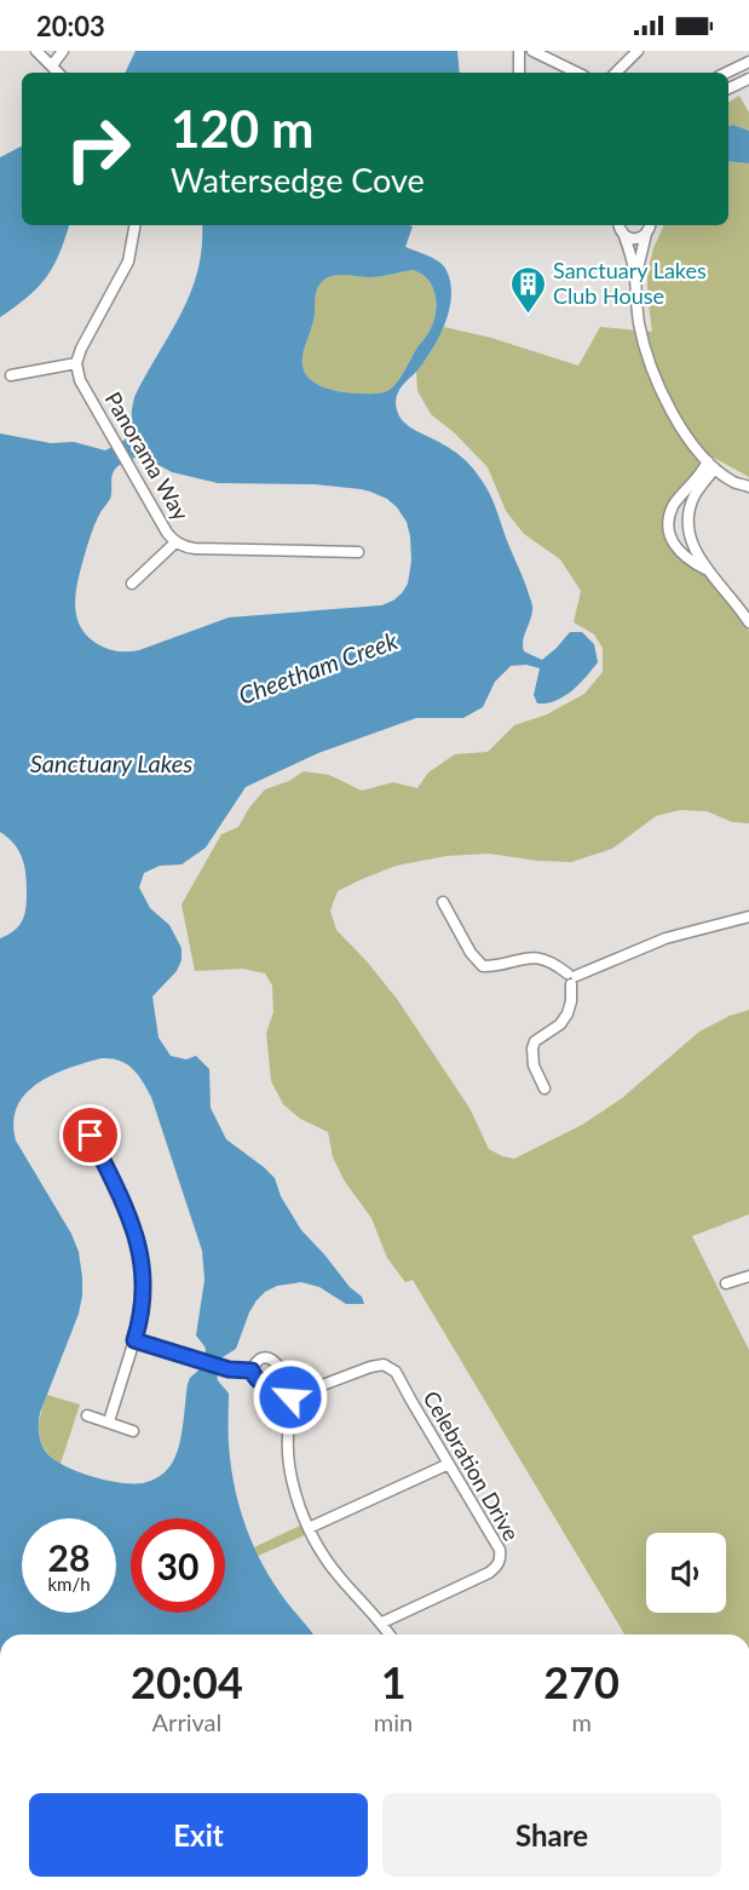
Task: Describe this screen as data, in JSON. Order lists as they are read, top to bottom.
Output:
{
  "streets": {
    "street": ["Panorama Way", "Celebration Drive"]
  },
  "water": ["Cheetham Creek", "Sanctuary Lakes"],
  "places": {
    "building": ["Sanctuary Lakes Club House"]
  },
  "page": {
    "status": "20:03",
    "turn": ["120 m", "Watersedge Cove"],
    "speed": "28 km/h",
    "limit": "30",
    "eta": [
      "20:04",
      "Arrival",
      "1",
      "min",
      "270",
      "m"
    ],
    "buttons": ["Exit", "Share"]
  }
}
